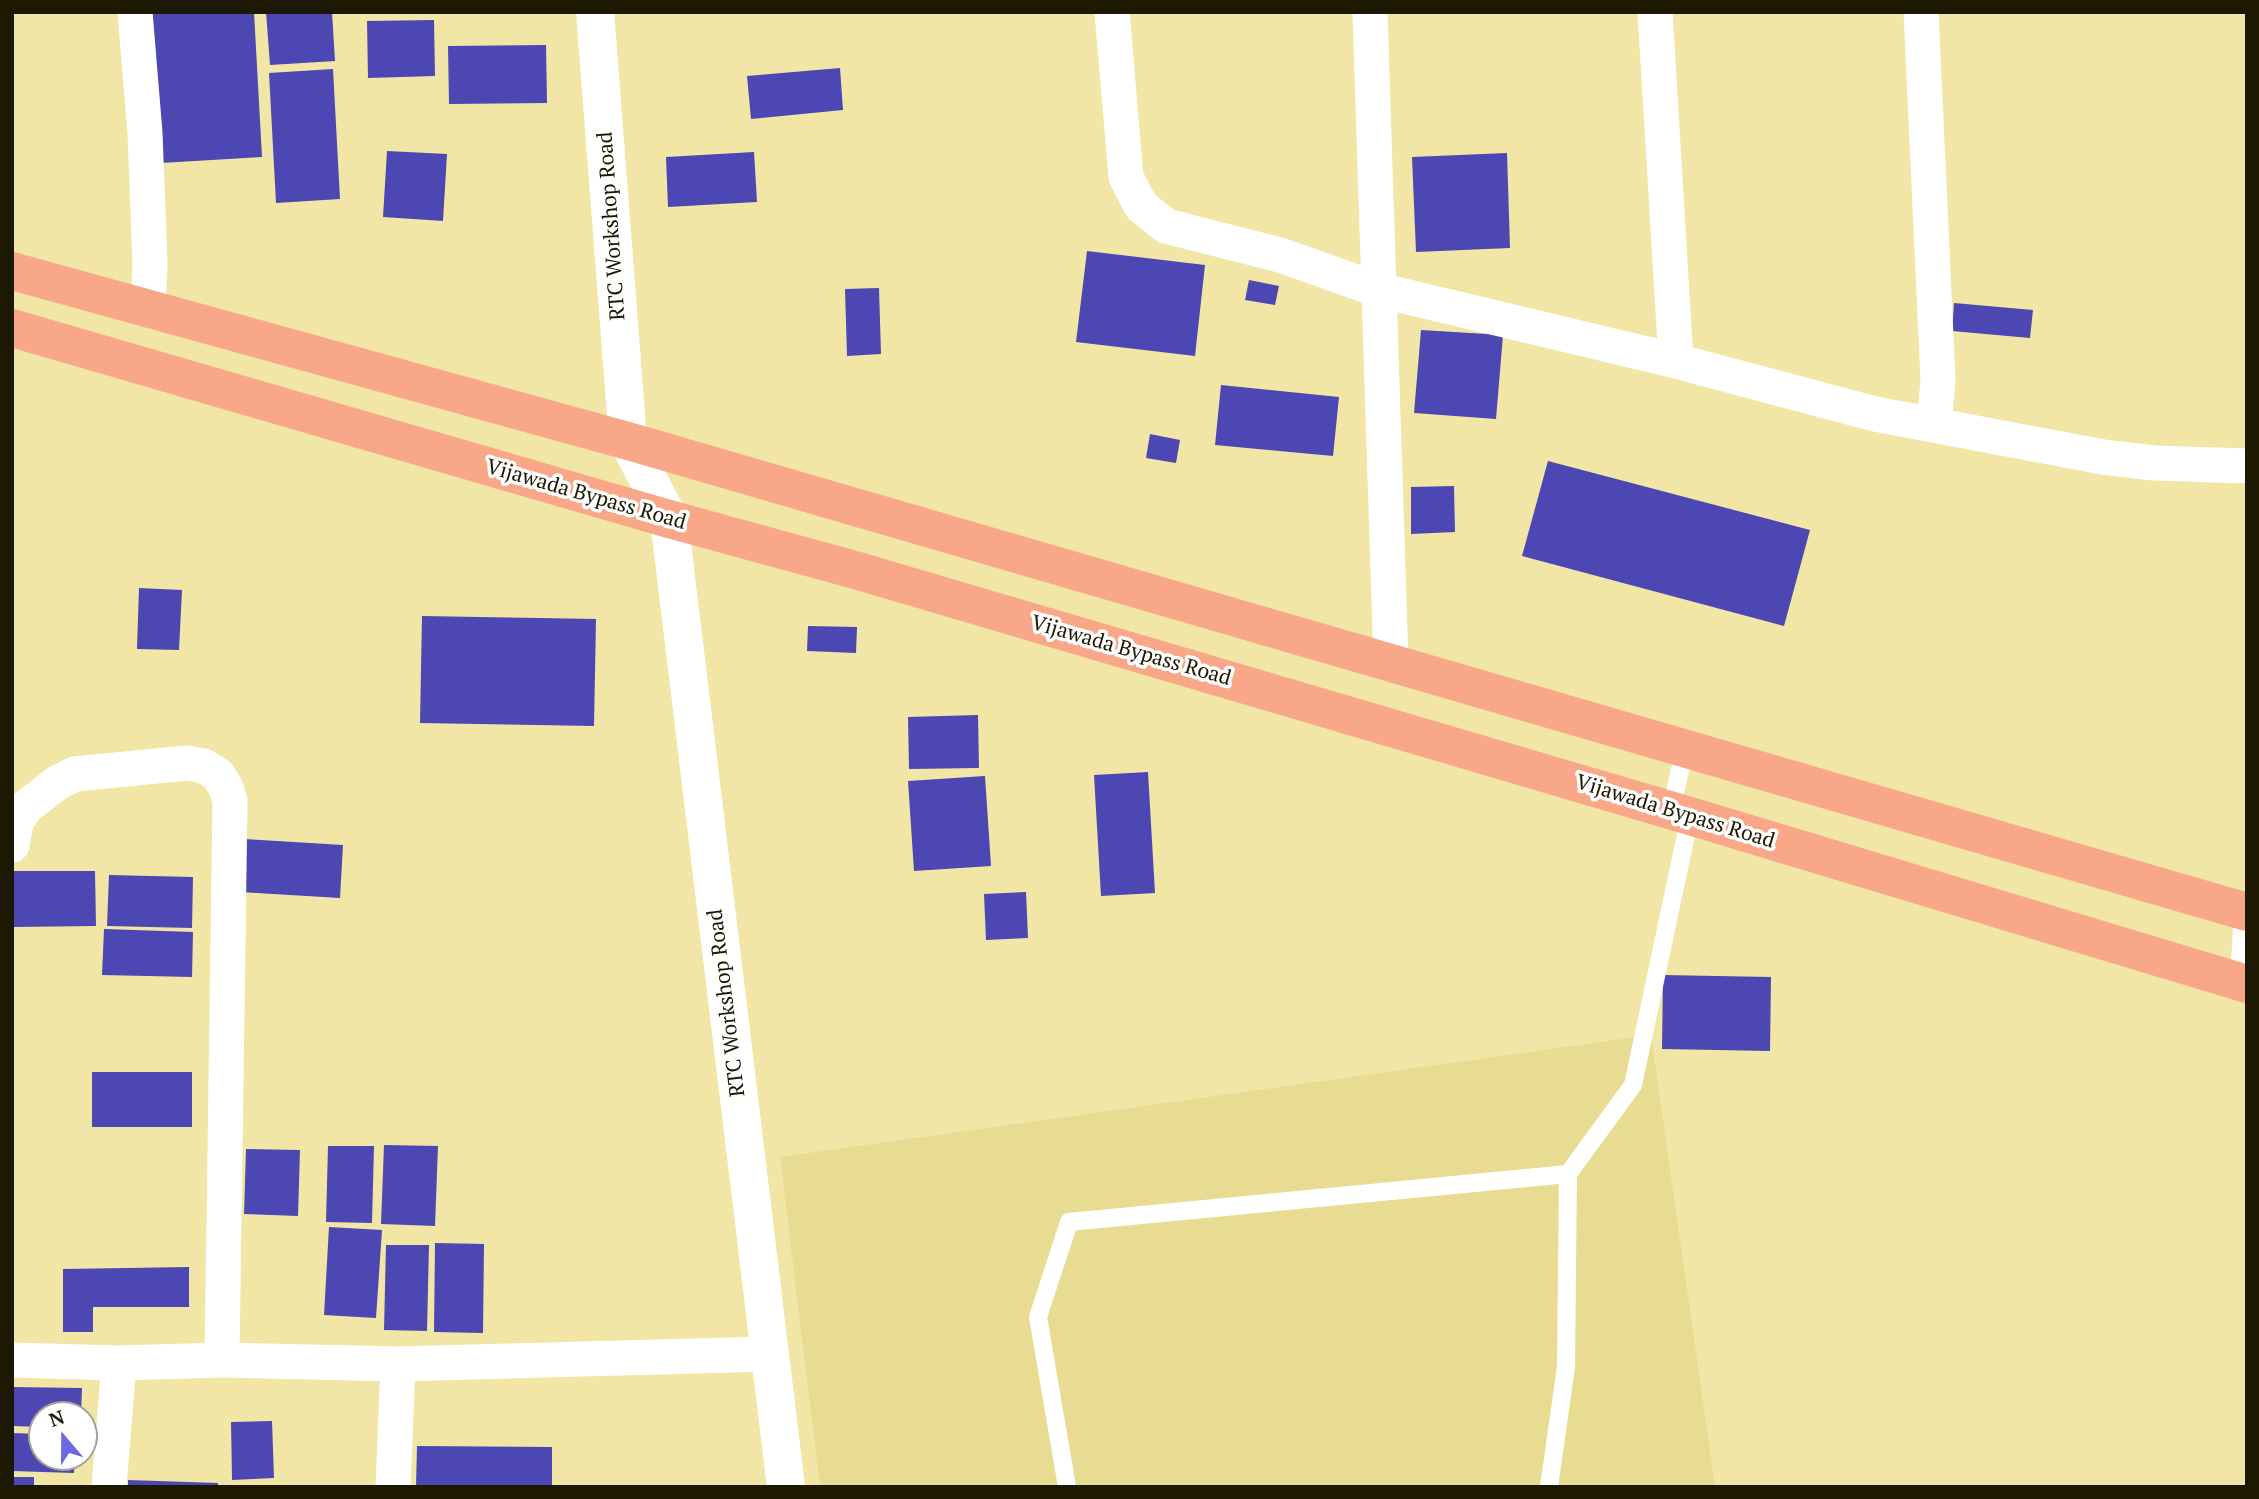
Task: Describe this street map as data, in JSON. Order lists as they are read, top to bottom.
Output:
{
  "streets": {
    "main road": ["Vijawada Bypass Road"],
    "street": ["RTC Workshop Road"]
  },
  "crossings": [
    ["RTC Workshop Road", "Vijawada Bypass Road"]
  ],
  "north": "top"
}
